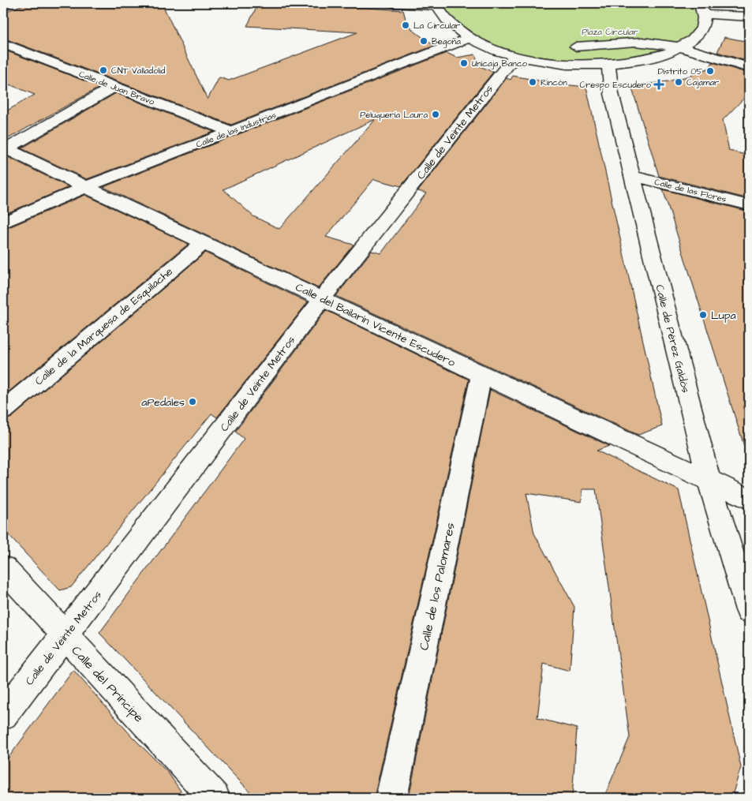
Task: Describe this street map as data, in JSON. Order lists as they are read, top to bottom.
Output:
{
  "streets": {
    "street": [
      "Calle de Juan Bravo",
      "Calle de las Industrias",
      "Calle de Veinte Metros",
      "Calle de las Flores",
      "Calle del Bailarín Vicente Escudero",
      "Calle de la Marquesa de Esquilache",
      "Calle de Pérez Galdós",
      "Calle de los Palomares",
      "Calle del Príncipe"
    ]
  },
  "crossings": [
    ["Calle de Juan Bravo", "Calle de las Industrias"],
    ["Calle de las Industrias", "Calle del Bailarín Vicente Escudero"],
    ["Calle de Veinte Metros", "Calle del Bailarín Vicente Escudero"],
    ["Calle de Veinte Metros", "Calle del Príncipe"],
    ["Calle de las Flores", "Calle de Pérez Galdós"],
    ["Calle del Bailarín Vicente Escudero", "Calle de la Marquesa de Esquilache"],
    ["Calle del Bailarín Vicente Escudero", "Calle de Pérez Galdós"],
    ["Calle del Bailarín Vicente Escudero", "Calle de los Palomares"]
  ],
  "parks": ["Plaza Circular"],
  "places": {
    "other": [
      "La Circular",
      "Begoña",
      "Unicaja Banco",
      "CNT Valladolid",
      "Distrito 05",
      "Rincón",
      "Cajamar",
      "Peluquería Laura",
      "Lupa",
      "aPedales"
    ],
    "health": ["Crespo Escudero"]
  }
}
